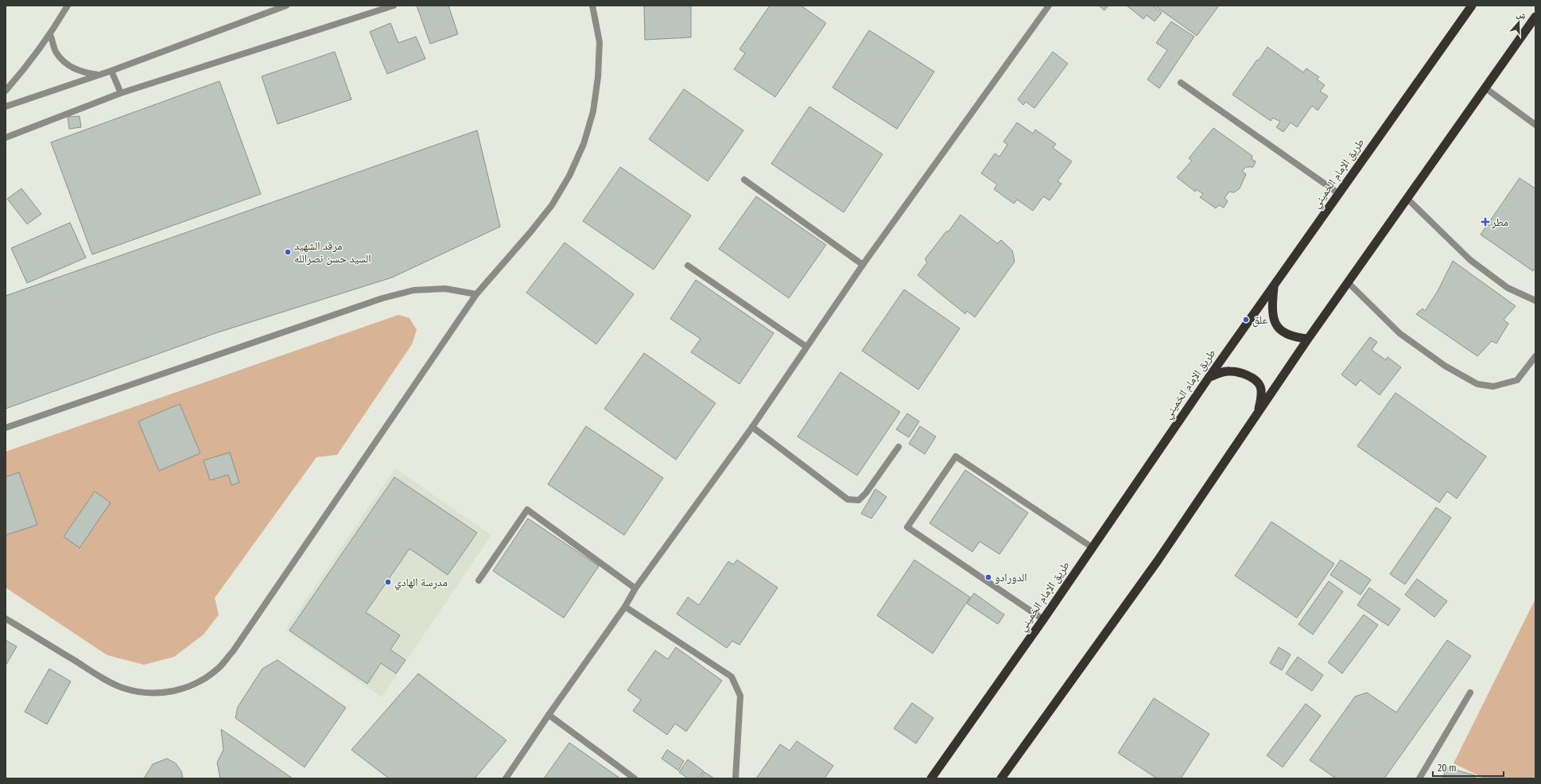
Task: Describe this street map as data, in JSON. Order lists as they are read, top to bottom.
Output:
{
  "streets": {
    "highway": ["طريق الإمام الخميني"]
  },
  "places": {
    "health": ["مطر"],
    "other": [
      "مرقد الشهيد السيد حسن نصرالله",
      "علق",
      "الدورادو",
      "مدرسة الهادي"
    ]
  },
  "scale_bar": "20 m",
  "north": "top"
}
